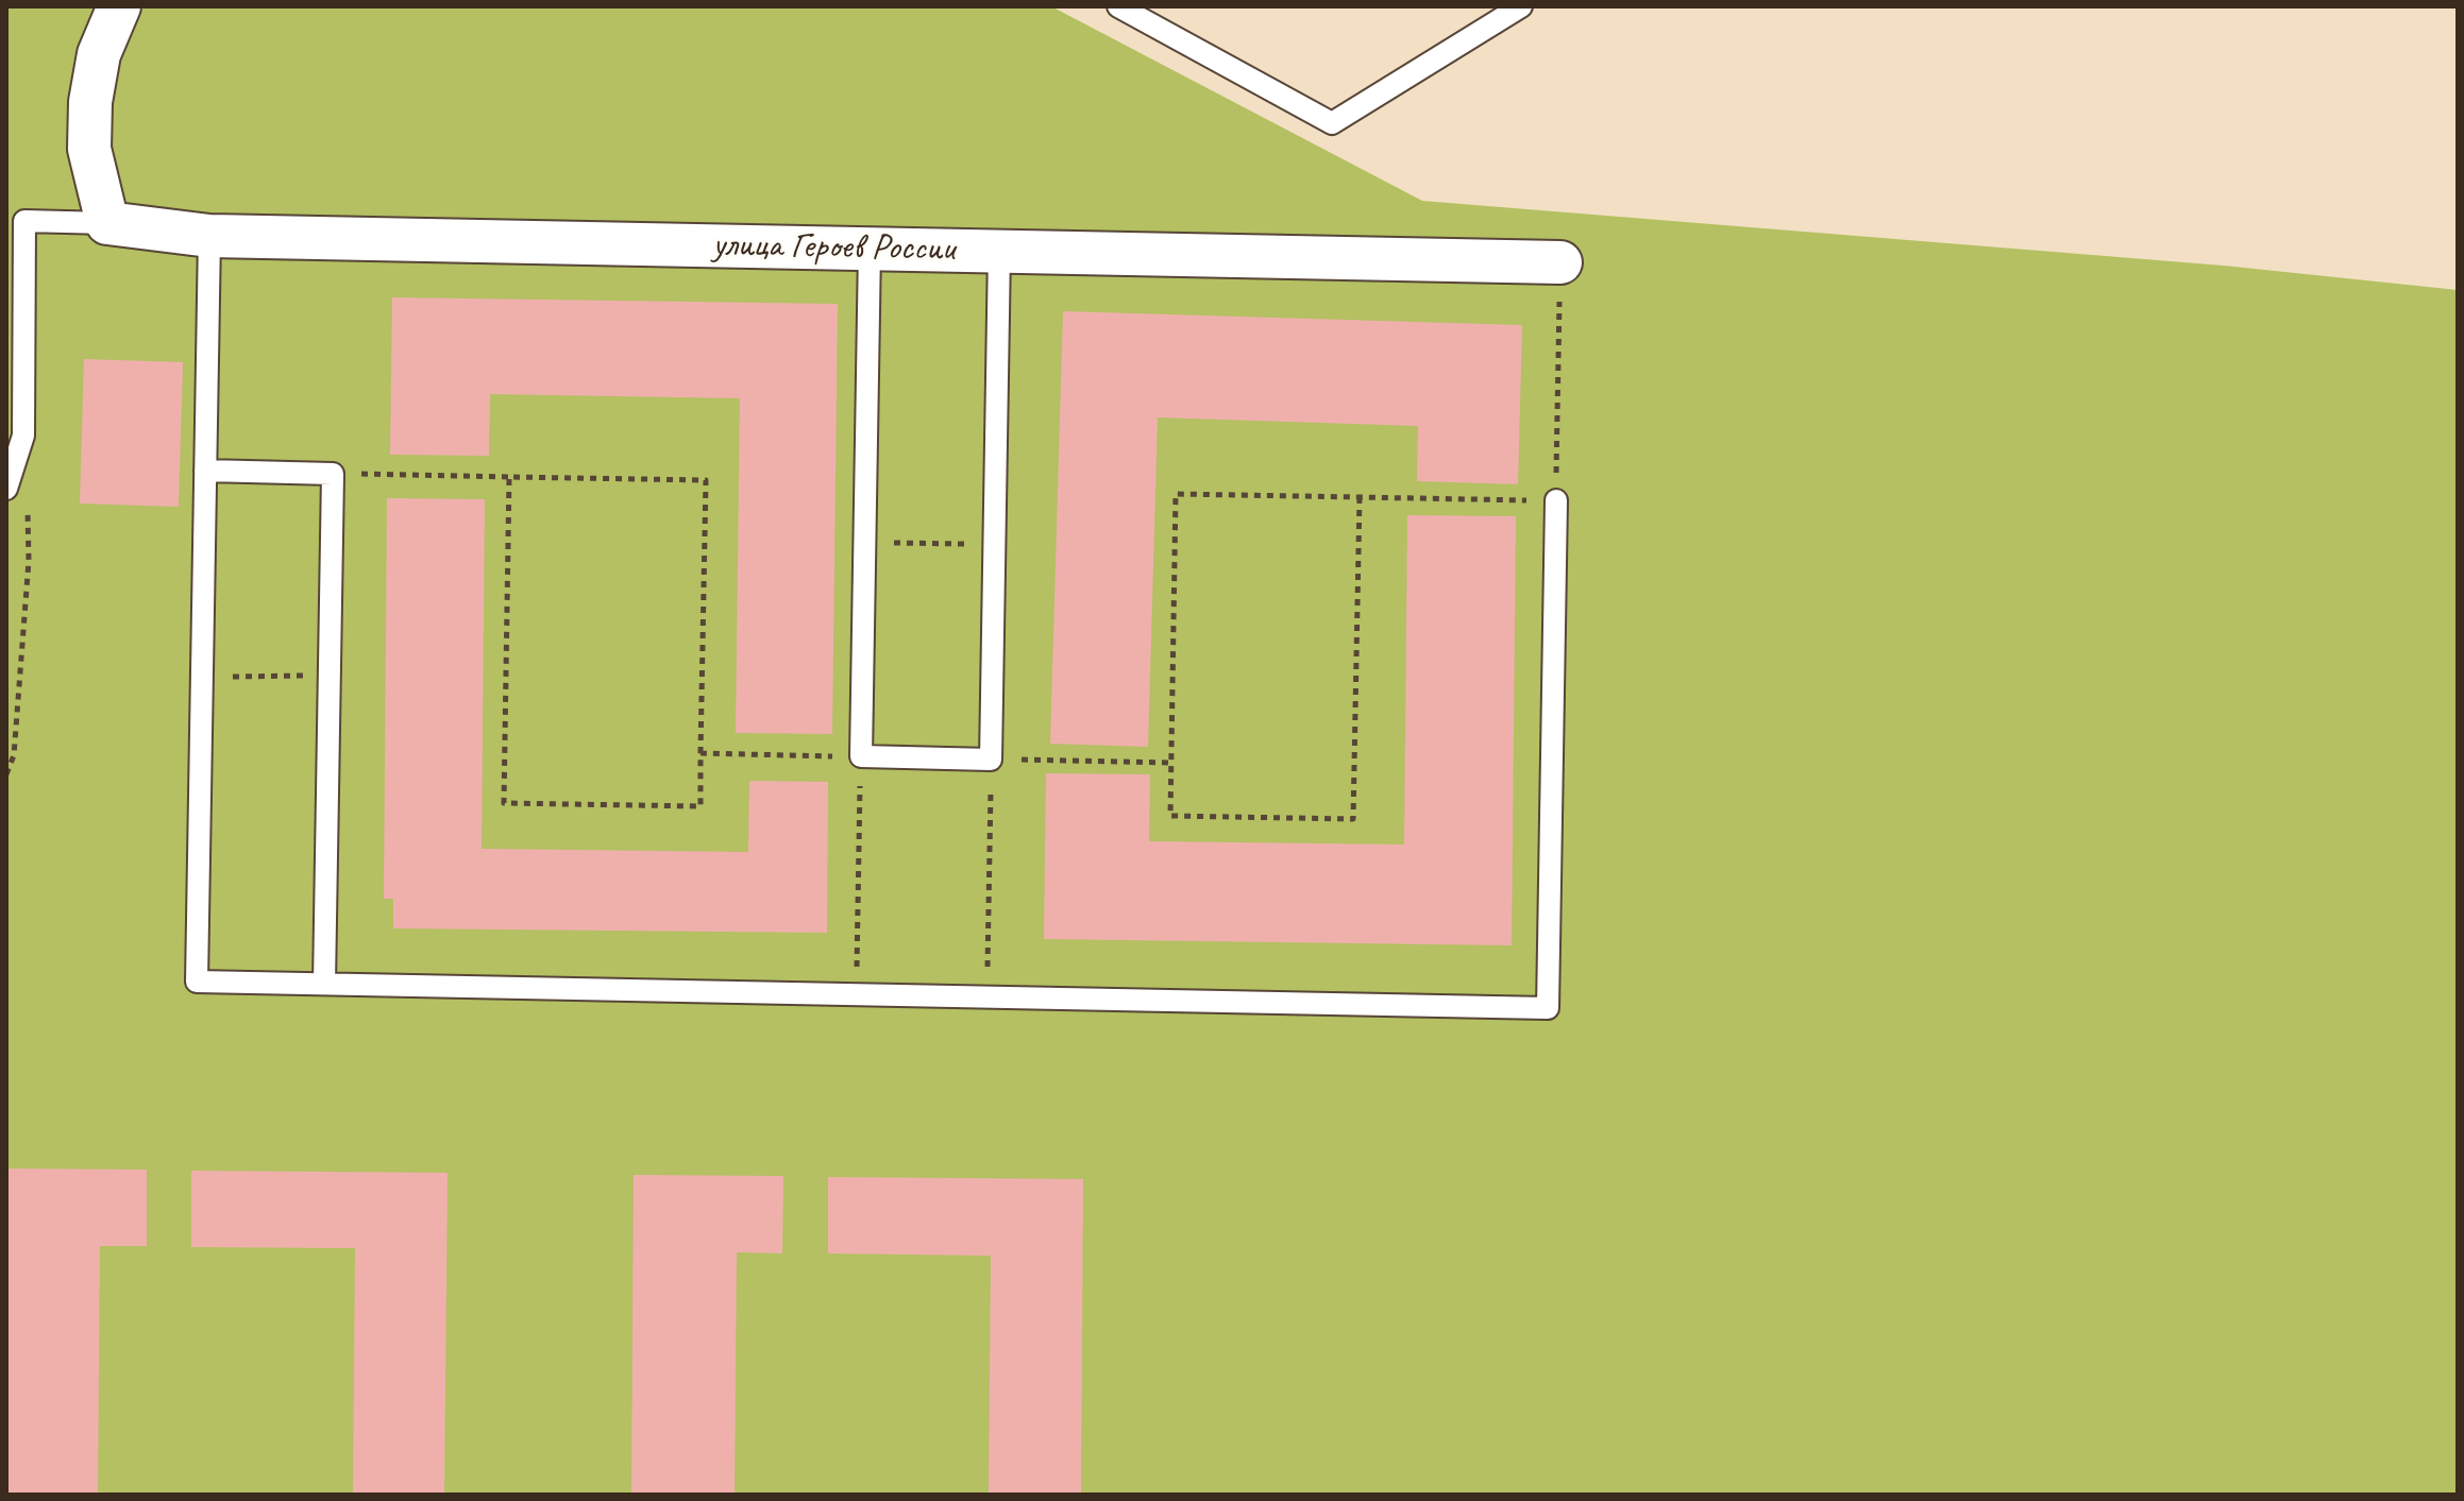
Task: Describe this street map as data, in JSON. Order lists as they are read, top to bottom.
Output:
{
  "streets": {
    "street": ["улица Героев России"]
  }
}
